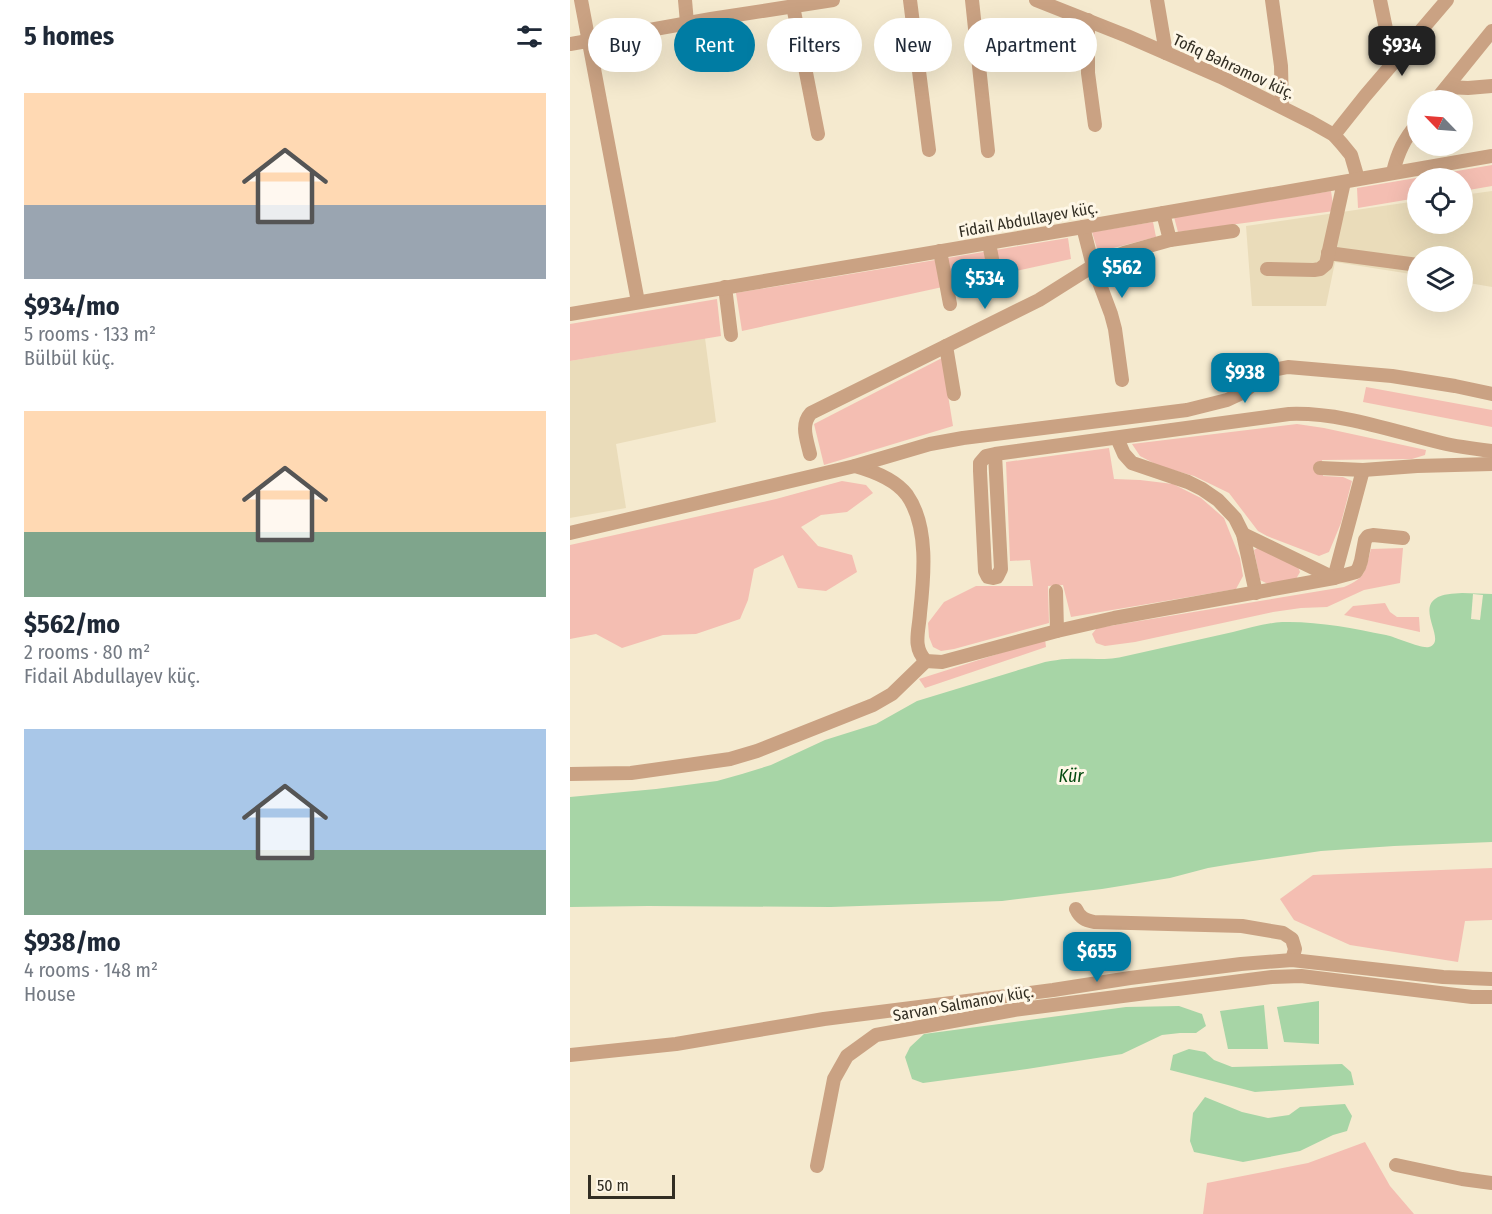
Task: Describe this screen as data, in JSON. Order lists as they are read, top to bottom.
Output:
{
  "streets": {
    "street": ["Tofiq Bəhrəmov küç.", "Fidail Abdullayev küç.", "Sarvan Salmanov küç."]
  },
  "crossings": [
    ["Tofiq Bəhrəmov küç.", "Fidail Abdullayev küç."]
  ],
  "water": ["Kür"],
  "scale_bar": "50 m",
  "north": "top left",
  "page": {
    "heading": "5 homes",
    "chip": [
      "Buy",
      "Rent",
      "Filters",
      "New",
      "Apartment"
    ],
    "price": [
      "$934",
      "$562",
      "$534",
      "$938",
      "$655"
    ],
    "list": [
      {
        "name": "$934/mo",
        "note": "5 rooms · 133 m² · Bülbül küç."
      },
      {
        "name": "$562/mo",
        "note": "2 rooms · 80 m² · Fidail Abdullayev küç."
      },
      {
        "name": "$938/mo",
        "note": "4 rooms · 148 m² · House"
      }
    ],
    "scale": "50 m"
  }
}
